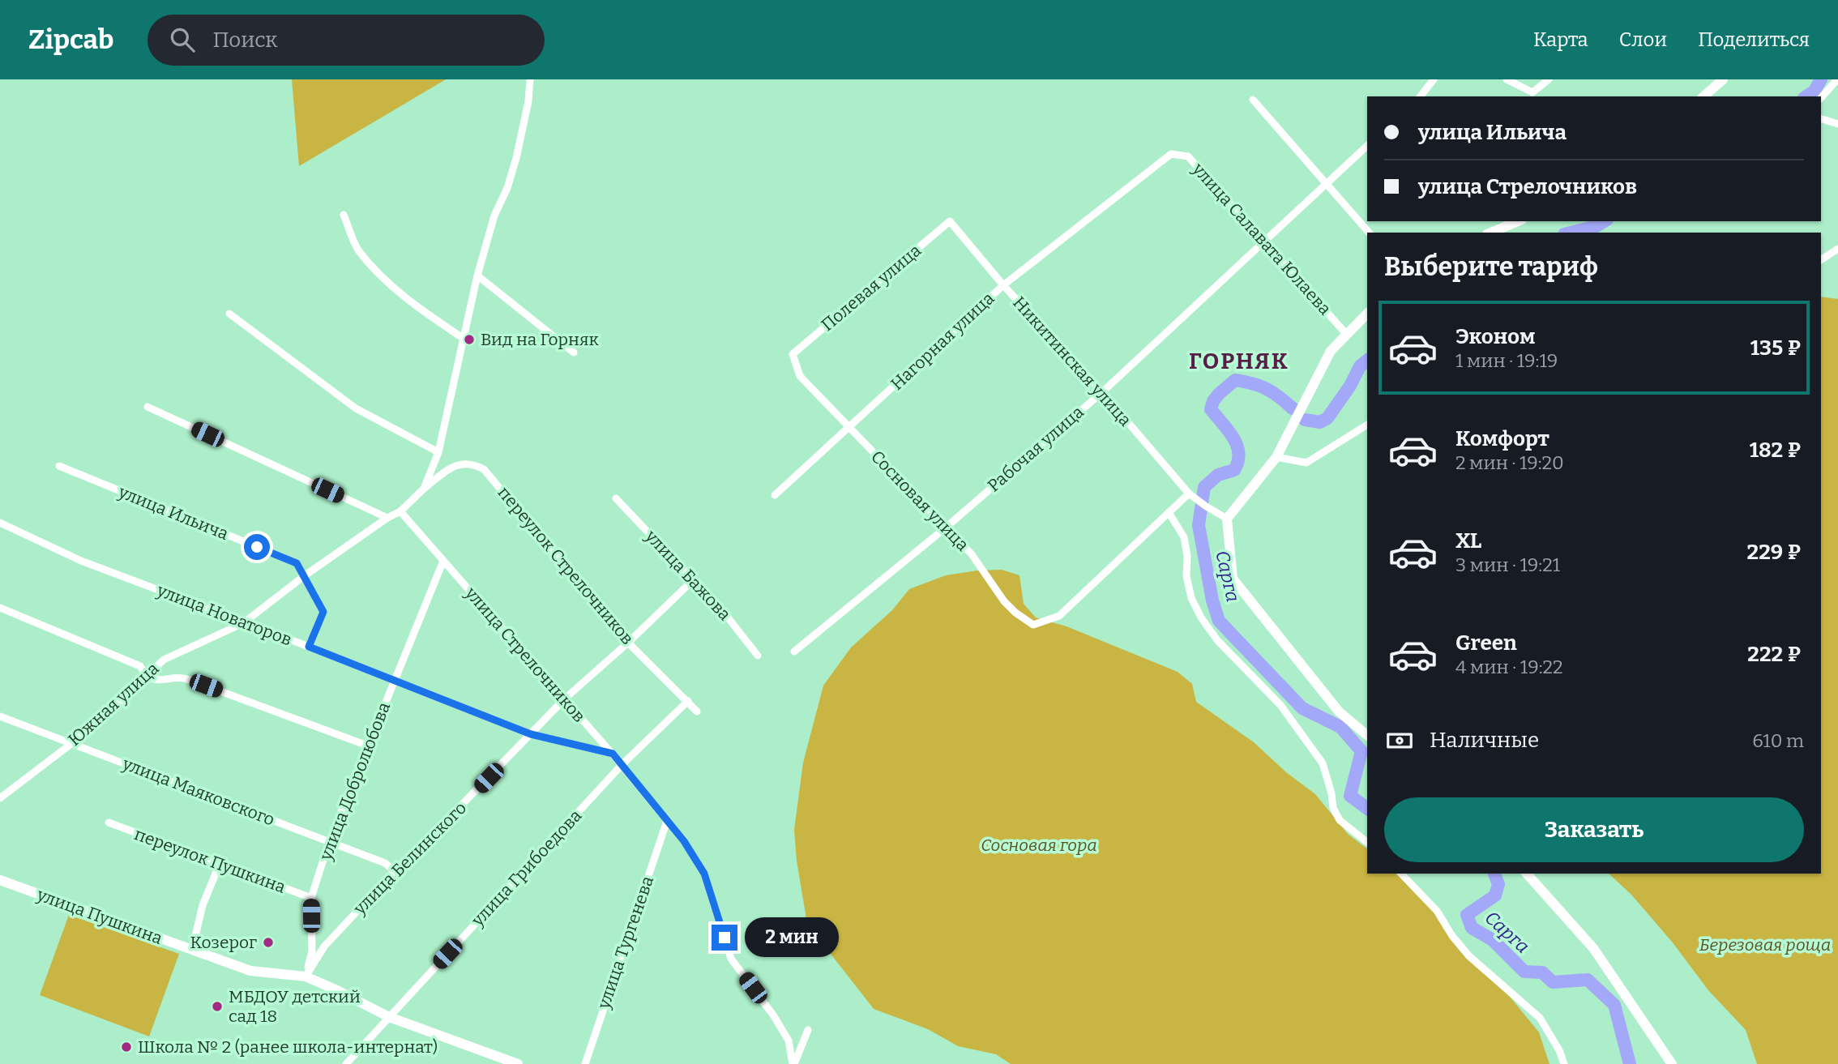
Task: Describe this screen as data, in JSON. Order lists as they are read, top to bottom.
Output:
{
  "streets": {
    "street": [
      "улица Салавата Юлаева",
      "Полевая улица",
      "Нагорная улица",
      "Никитинская улица",
      "Рабочая улица",
      "Сосновая улица",
      "улица Ильича",
      "переулок Стрелочников",
      "улица Бажова",
      "улица Новаторов",
      "улица Стрелочников",
      "Южная улица",
      "улица Добролюбова",
      "улица Маяковского",
      "улица Белинского",
      "переулок Пушкина",
      "улица Грибоедова",
      "улица Пушкина",
      "улица Тургенева"
    ]
  },
  "crossings": [
    ["улица Салавата Юлаева", "Нагорная улица"],
    ["улица Салавата Юлаева", "Рабочая улица"],
    ["Полевая улица", "Никитинская улица"],
    ["Полевая улица", "Сосновая улица"],
    ["Нагорная улица", "Никитинская улица"],
    ["Нагорная улица", "Сосновая улица"],
    ["Никитинская улица", "Рабочая улица"],
    ["Рабочая улица", "Сосновая улица"],
    ["улица Ильича", "улица Новаторов"],
    ["улица Ильича", "Южная улица"],
    ["переулок Стрелочников", "Южная улица"],
    ["переулок Стрелочников", "улица Белинского"],
    ["переулок Стрелочников", "улица Грибоедова"],
    ["улица Бажова", "улица Белинского"],
    ["улица Новаторов", "улица Стрелочников"],
    ["улица Новаторов", "Южная улица"],
    ["улица Новаторов", "улица Добролюбова"],
    ["улица Новаторов", "улица Белинского"],
    ["улица Стрелочников", "Южная улица"],
    ["улица Стрелочников", "улица Добролюбова"],
    ["улица Стрелочников", "улица Белинского"],
    ["улица Стрелочников", "улица Грибоедова"],
    ["улица Стрелочников", "улица Тургенева"],
    ["Южная улица", "улица Маяковского"],
    ["улица Добролюбова", "улица Маяковского"],
    ["улица Добролюбова", "улица Белинского"],
    ["улица Добролюбова", "переулок Пушкина"],
    ["улица Добролюбова", "улица Пушкина"],
    ["улица Маяковского", "улица Белинского"],
    ["улица Белинского", "улица Пушкина"],
    ["улица Грибоедова", "улица Пушкина"]
  ],
  "districts": ["ГОРНЯК"],
  "water": ["Сарга"],
  "parks": ["Сосновая гора", "Березовая роща"],
  "places": [
    "Вид на Горняк",
    "Козерог",
    "МБДОУ детский сад 18",
    "Школа № 2 (ранее школа-интернат)"
  ],
  "page": {
    "header": "Zipcab",
    "search": "Поиск",
    "nav": ["Карта", "Слои", "Поделиться"],
    "banner": ["улица Ильича", "улица Стрелочников"],
    "heading": "Выберите тариф",
    "list": [
      {
        "name": "Эконом",
        "note": "1 мин · 19:19",
        "value": "135 ₽"
      },
      {
        "name": "Комфорт",
        "note": "2 мин · 19:20",
        "value": "182 ₽"
      },
      {
        "name": "XL",
        "note": "3 мин · 19:21",
        "value": "229 ₽"
      },
      {
        "name": "Green",
        "note": "4 мин · 19:22",
        "value": "222 ₽"
      }
    ],
    "pay": ["Наличные", "610 m"],
    "buttons": "Заказать",
    "bubble": "2 мин"
  }
}
